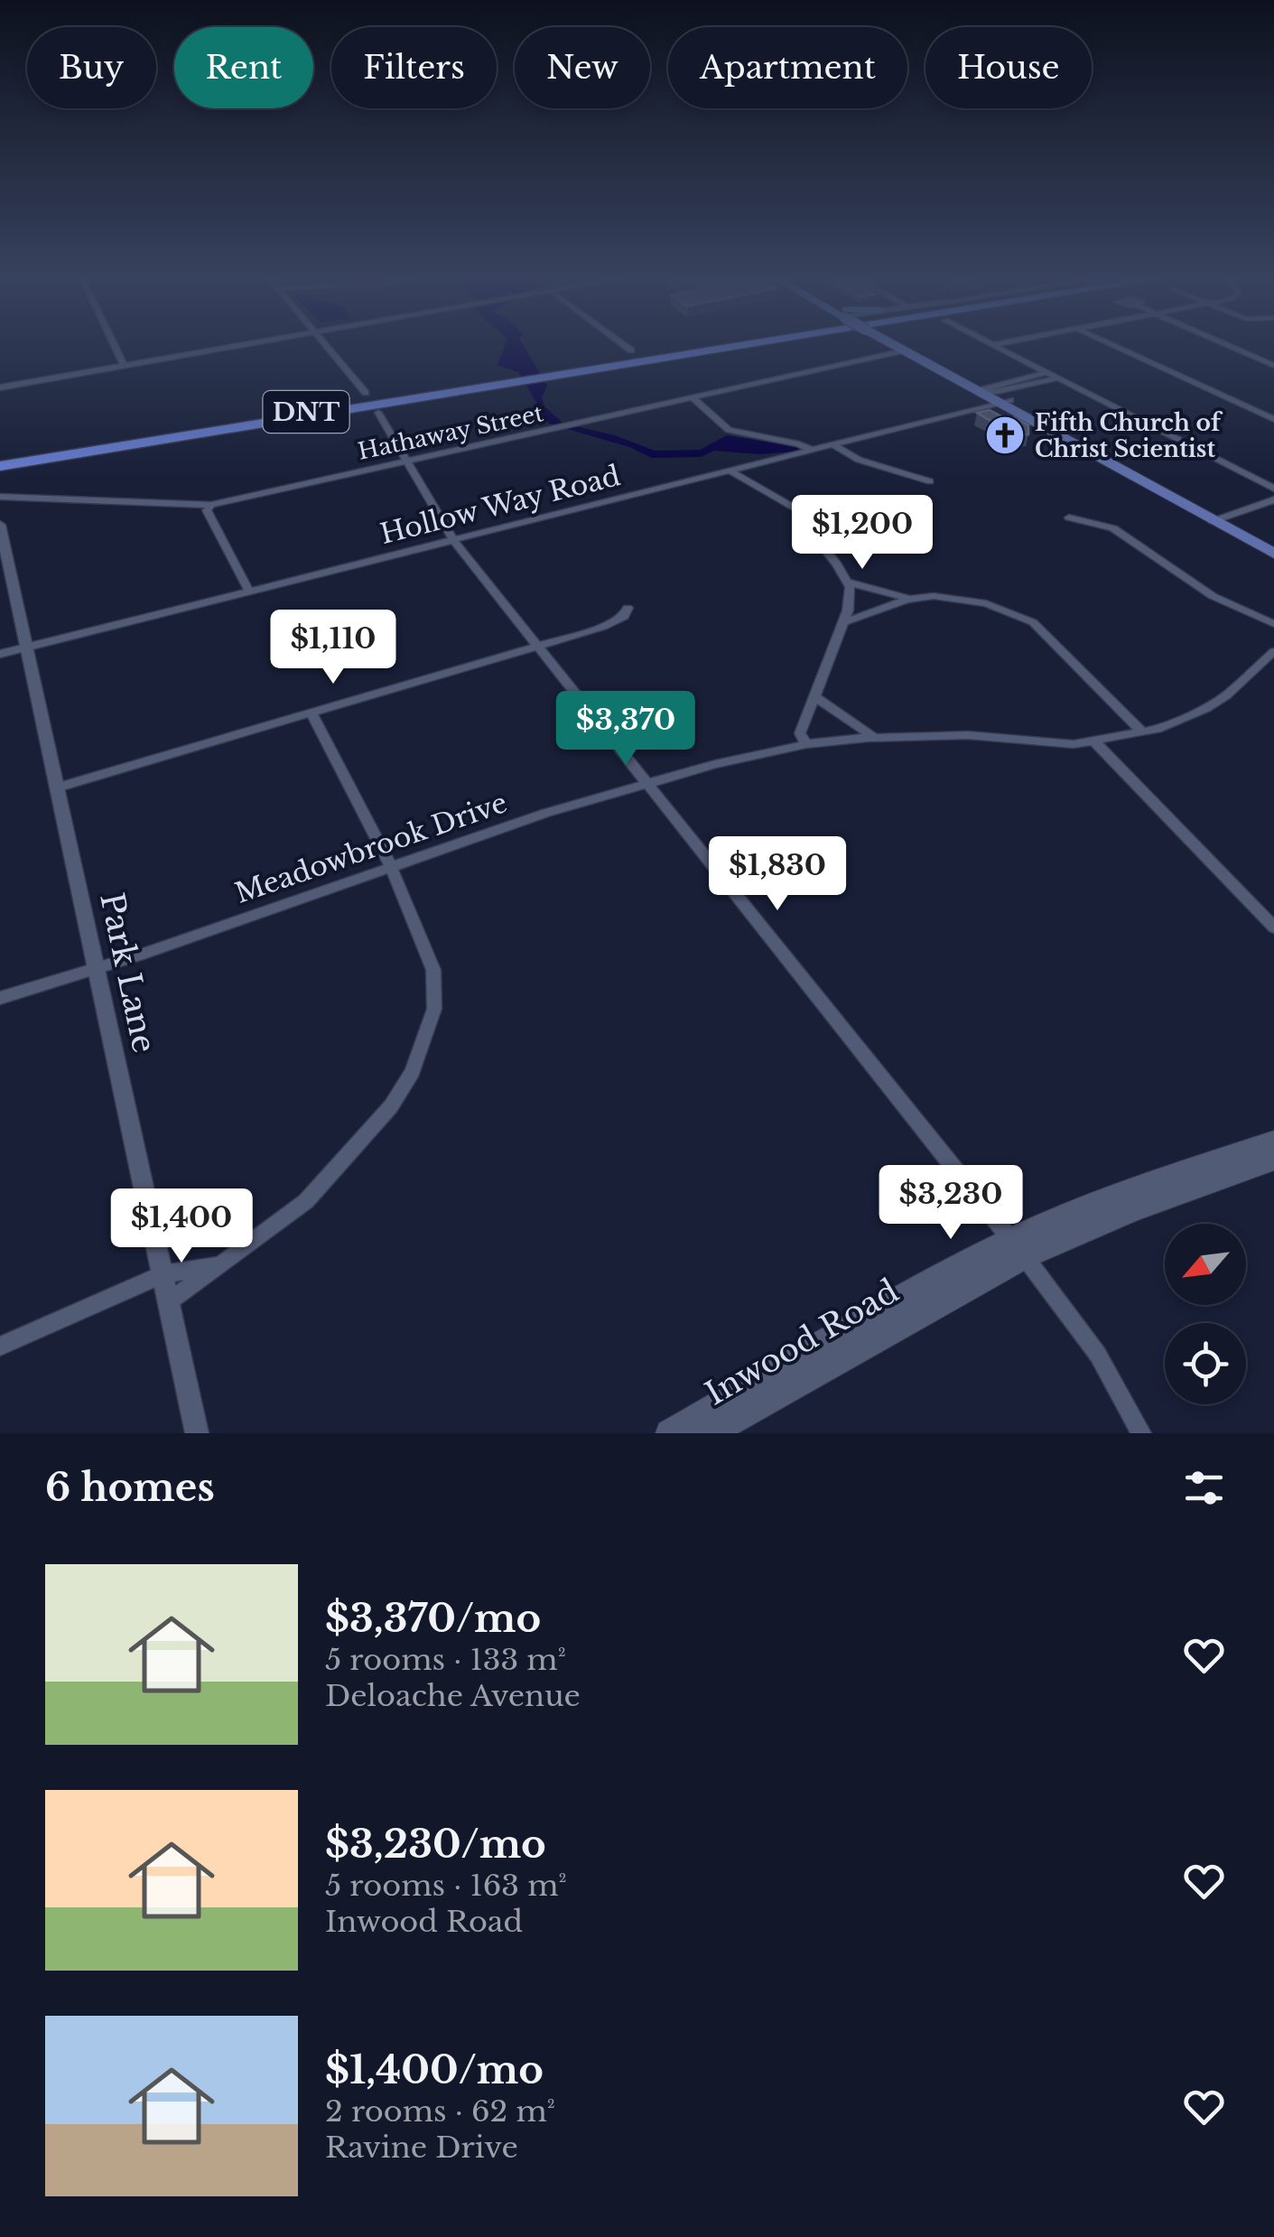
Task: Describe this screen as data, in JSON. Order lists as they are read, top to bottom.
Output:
{
  "streets": {
    "highway": ["DNT"],
    "main road": ["Inwood Road"],
    "street": [
      "Hathaway Street",
      "Hollow Way Road",
      "Meadowbrook Drive",
      "Park Lane"
    ]
  },
  "crossings": [
    ["Hollow Way Road", "Park Lane"],
    ["Meadowbrook Drive", "Park Lane"]
  ],
  "places": {
    "church": ["Fifth Church of Christ Scientist"]
  },
  "north": "bottom left",
  "page": {
    "chip": [
      "Buy",
      "Rent",
      "Filters",
      "New",
      "Apartment",
      "House"
    ],
    "price": [
      "$1,200",
      "$1,110",
      "$3,370",
      "$1,830",
      "$3,230",
      "$1,400"
    ],
    "heading": "6 homes",
    "list": [
      {
        "name": "$3,370/mo",
        "note": "5 rooms · 133 m² · Deloache Avenue"
      },
      {
        "name": "$3,230/mo",
        "note": "5 rooms · 163 m² · Inwood Road"
      },
      {
        "name": "$1,400/mo",
        "note": "2 rooms · 62 m² · Ravine Drive"
      }
    ]
  }
}
